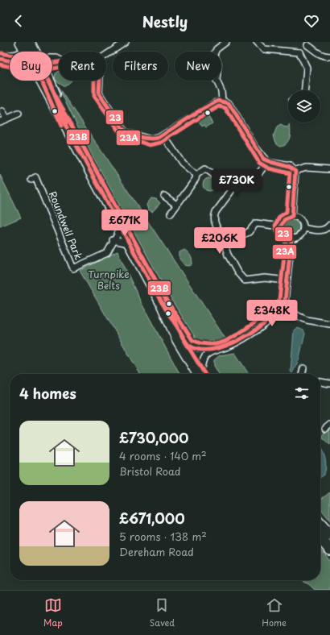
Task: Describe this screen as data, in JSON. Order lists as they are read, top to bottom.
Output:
{
  "streets": {
    "street": ["Roundwell Park"]
  },
  "parks": ["Turnpike Belts"],
  "lines": ["transit line 23B", "transit line 23", "transit line 23A"],
  "page": {
    "header": "Nestly",
    "chip": [
      "Buy",
      "Rent",
      "Filters",
      "New"
    ],
    "price": [
      "£730K",
      "£671K",
      "£206K",
      "£348K"
    ],
    "heading": "4 homes",
    "list": [
      {
        "name": "£730,000",
        "note": "4 rooms · 140 m² · Bristol Road"
      },
      {
        "name": "£671,000",
        "note": "5 rooms · 138 m² · Dereham Road"
      }
    ],
    "tabs": ["Map", "Saved", "Home"]
  }
}
